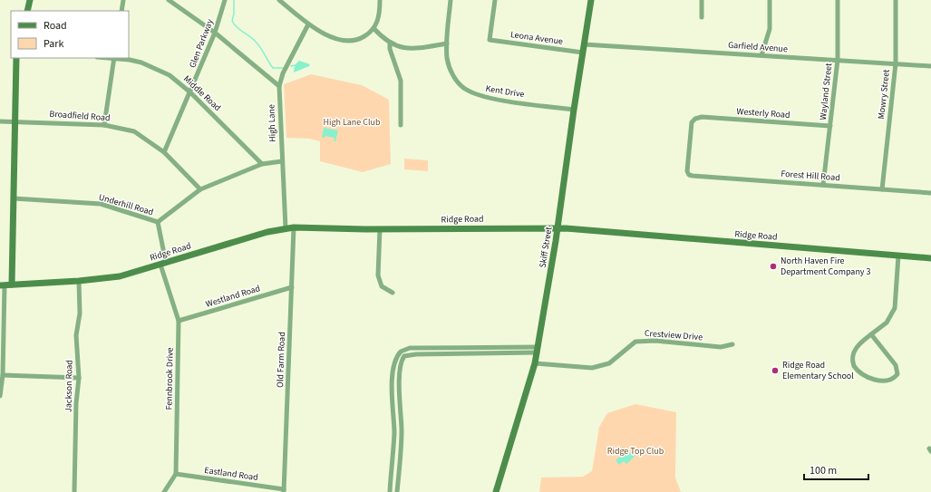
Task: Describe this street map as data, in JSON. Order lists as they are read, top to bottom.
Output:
{
  "streets": {
    "main road": ["Ridge Road", "Skiff Street"],
    "street": [
      "Leona Avenue",
      "Glen Parkway",
      "Garfield Avenue",
      "Kent Drive",
      "Wayland Street",
      "Middle Road",
      "Mowry Street",
      "Westerly Road",
      "Broadfield Road",
      "High Lane",
      "Forest Hill Road",
      "Underhill Road",
      "Westland Road",
      "Crestview Drive",
      "Old Farm Road",
      "Fennbrook Drive",
      "Jackson Road",
      "Eastland Road"
    ]
  },
  "crossings": [
    ["Leona Avenue", "Skiff Street"],
    ["Glen Parkway", "Middle Road"],
    ["Glen Parkway", "Broadfield Road"],
    ["Garfield Avenue", "Wayland Street"],
    ["Garfield Avenue", "Mowry Street"],
    ["Garfield Avenue", "Skiff Street"],
    ["Kent Drive", "Skiff Street"],
    ["Wayland Street", "Westerly Road"],
    ["Wayland Street", "Forest Hill Road"],
    ["Middle Road", "Underhill Road"],
    ["Mowry Street", "Forest Hill Road"],
    ["Westerly Road", "Forest Hill Road"],
    ["Broadfield Road", "Underhill Road"],
    ["High Lane", "Ridge Road"],
    ["Underhill Road", "Fennbrook Drive"],
    ["Ridge Road", "Skiff Street"],
    ["Ridge Road", "Old Farm Road"],
    ["Ridge Road", "Fennbrook Drive"],
    ["Ridge Road", "Jackson Road"],
    ["Skiff Street", "Crestview Drive"],
    ["Westland Road", "Old Farm Road"],
    ["Westland Road", "Fennbrook Drive"],
    ["Old Farm Road", "Eastland Road"],
    ["Fennbrook Drive", "Eastland Road"]
  ],
  "parks": ["High Lane Club", "Ridge Top Club"],
  "places": ["North Haven Fire Department Company 3", "Ridge Road Elementary School"],
  "legend": ["Road", "Park"],
  "scale_bar": "100 m"
}
